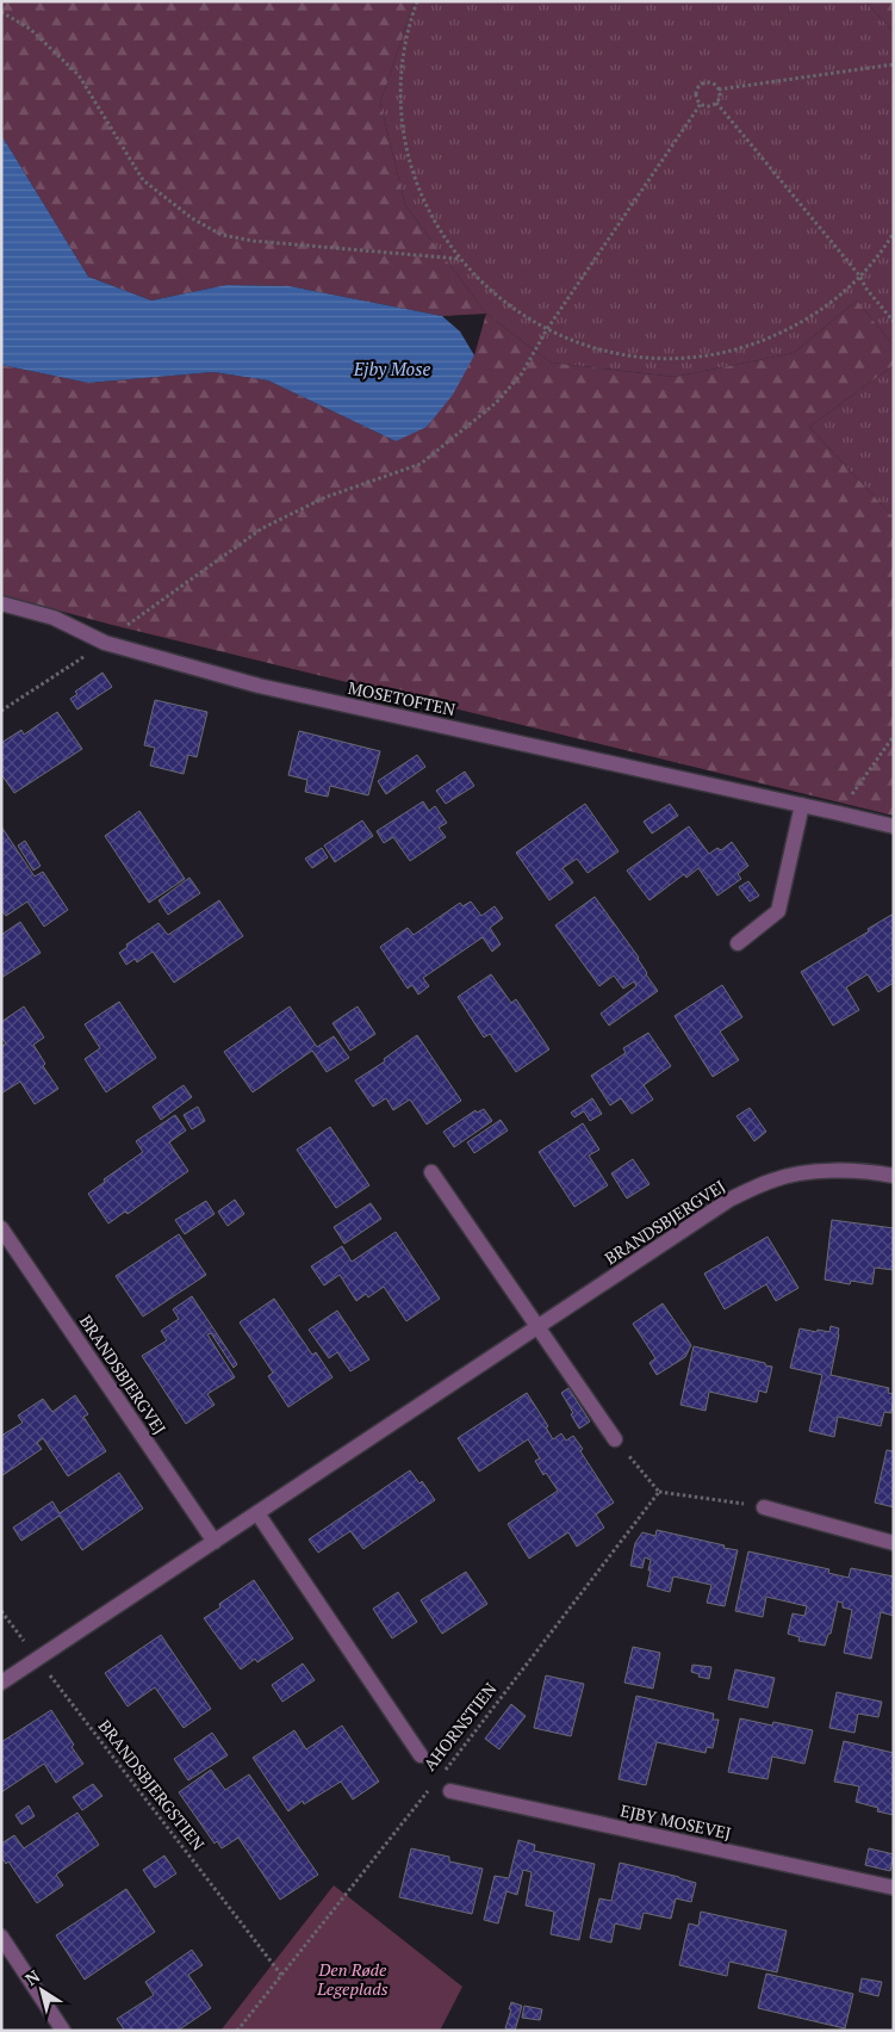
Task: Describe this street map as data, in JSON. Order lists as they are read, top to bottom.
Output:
{
  "streets": {
    "street": ["MOSETOFTEN", "BRANDSBJERGVEJ", "EJBY MOSEVEJ"],
    "path": ["AHORNSTIEN", "BRANDSBJERGSTIEN"]
  },
  "crossings": [
    ["BRANDSBJERGVEJ", "BRANDSBJERGSTIEN"],
    ["AHORNSTIEN", "BRANDSBJERGSTIEN"]
  ],
  "water": ["Ejby Mose"],
  "parks": ["Den Røde Legeplads"],
  "north": "top left"
}
